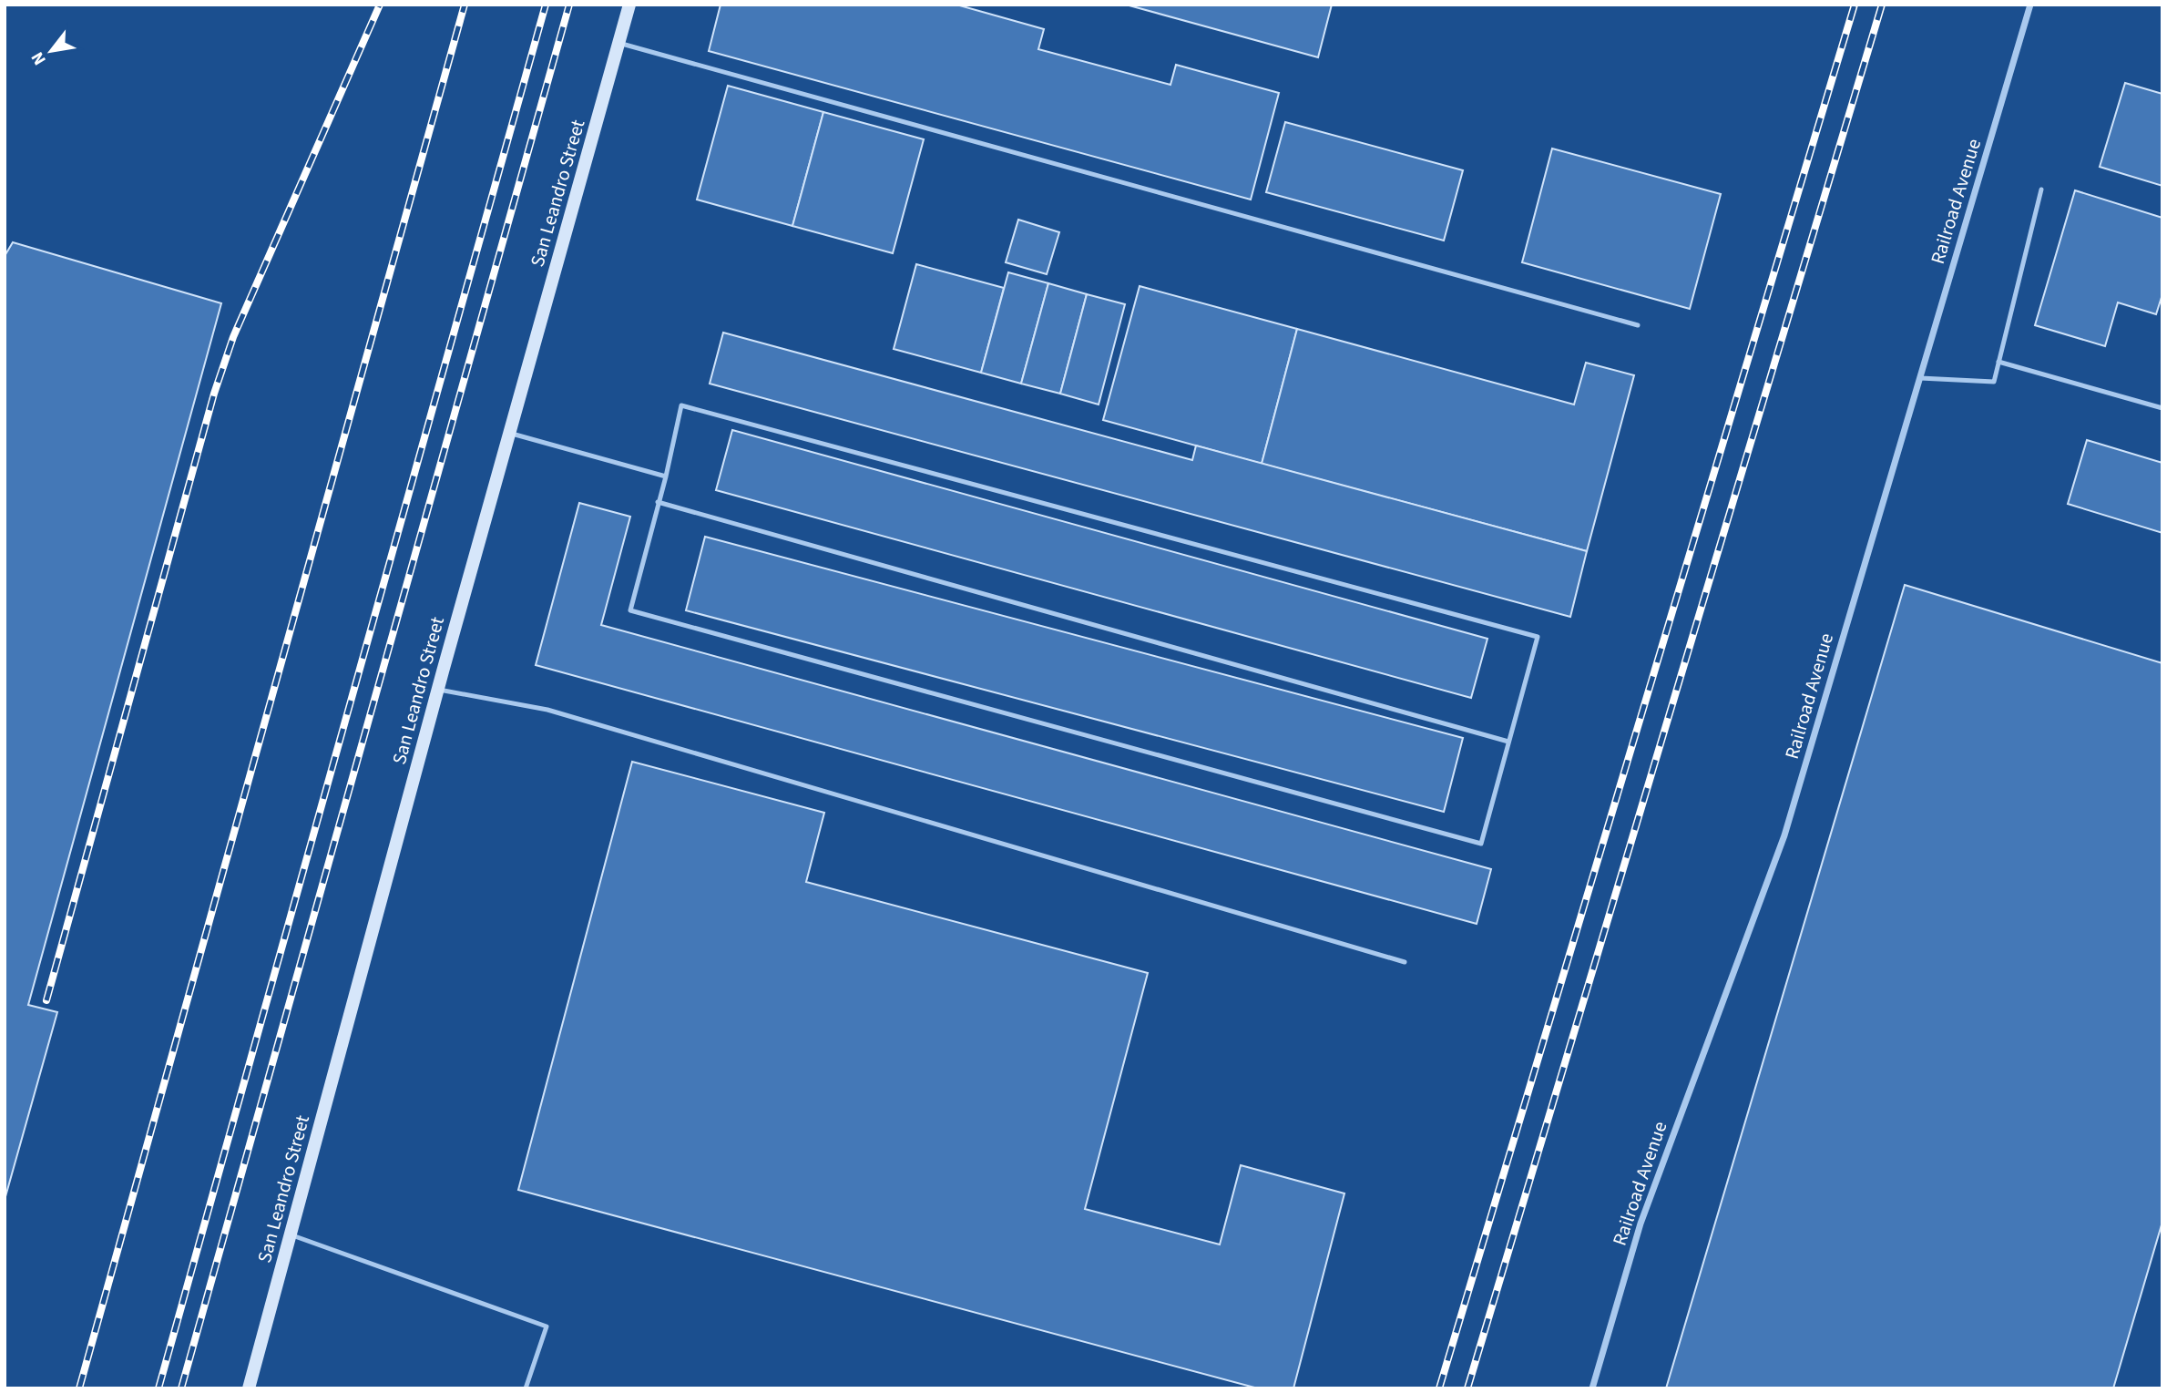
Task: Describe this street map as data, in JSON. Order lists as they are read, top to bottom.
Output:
{
  "streets": {
    "main road": ["San Leandro Street"],
    "street": ["Railroad Avenue"]
  },
  "north": "bottom left"
}
